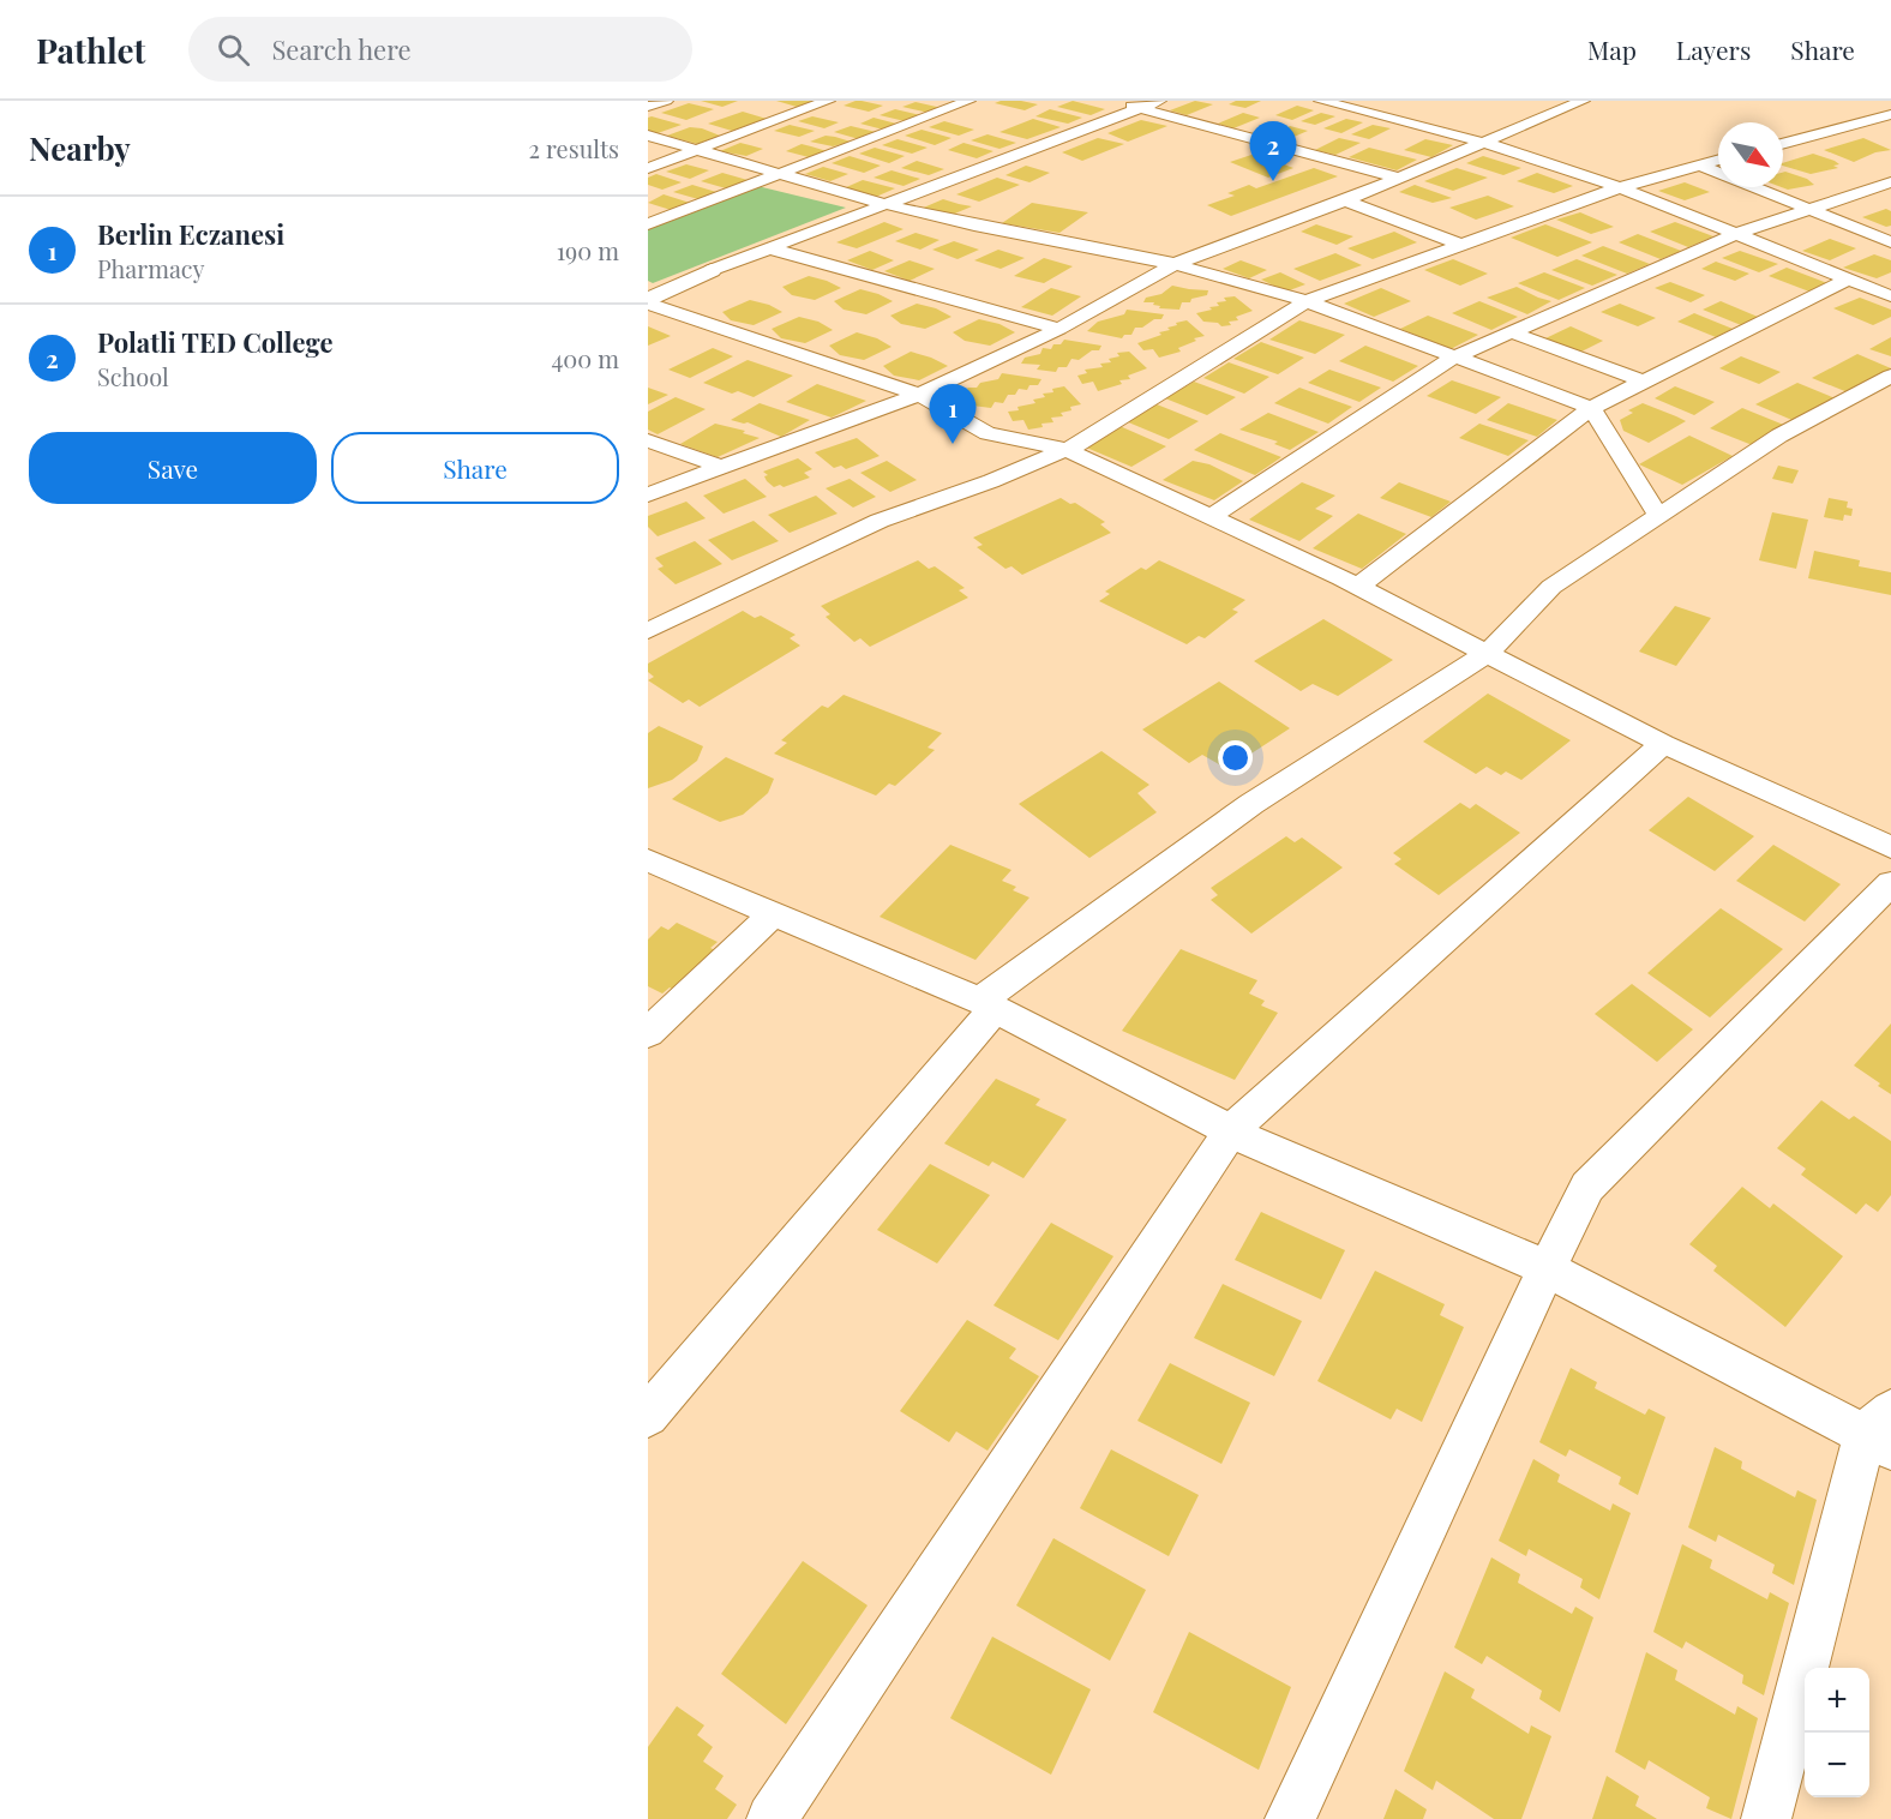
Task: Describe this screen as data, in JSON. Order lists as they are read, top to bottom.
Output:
{
  "north": "bottom right",
  "page": {
    "header": "Pathlet",
    "search": "Search here",
    "nav": ["Map", "Layers", "Share"],
    "heading": ["Nearby", "2 results"],
    "pins": ["2", "1"],
    "list": [
      {
        "mark": "1",
        "name": "Berlin Eczanesi",
        "note": "Pharmacy",
        "value": "190 m"
      },
      {
        "mark": "2",
        "name": "Polatli TED College",
        "note": "School",
        "value": "400 m"
      }
    ],
    "buttons": ["Save", "Share"],
    "map_buttons": ["+", "−"]
  }
}
